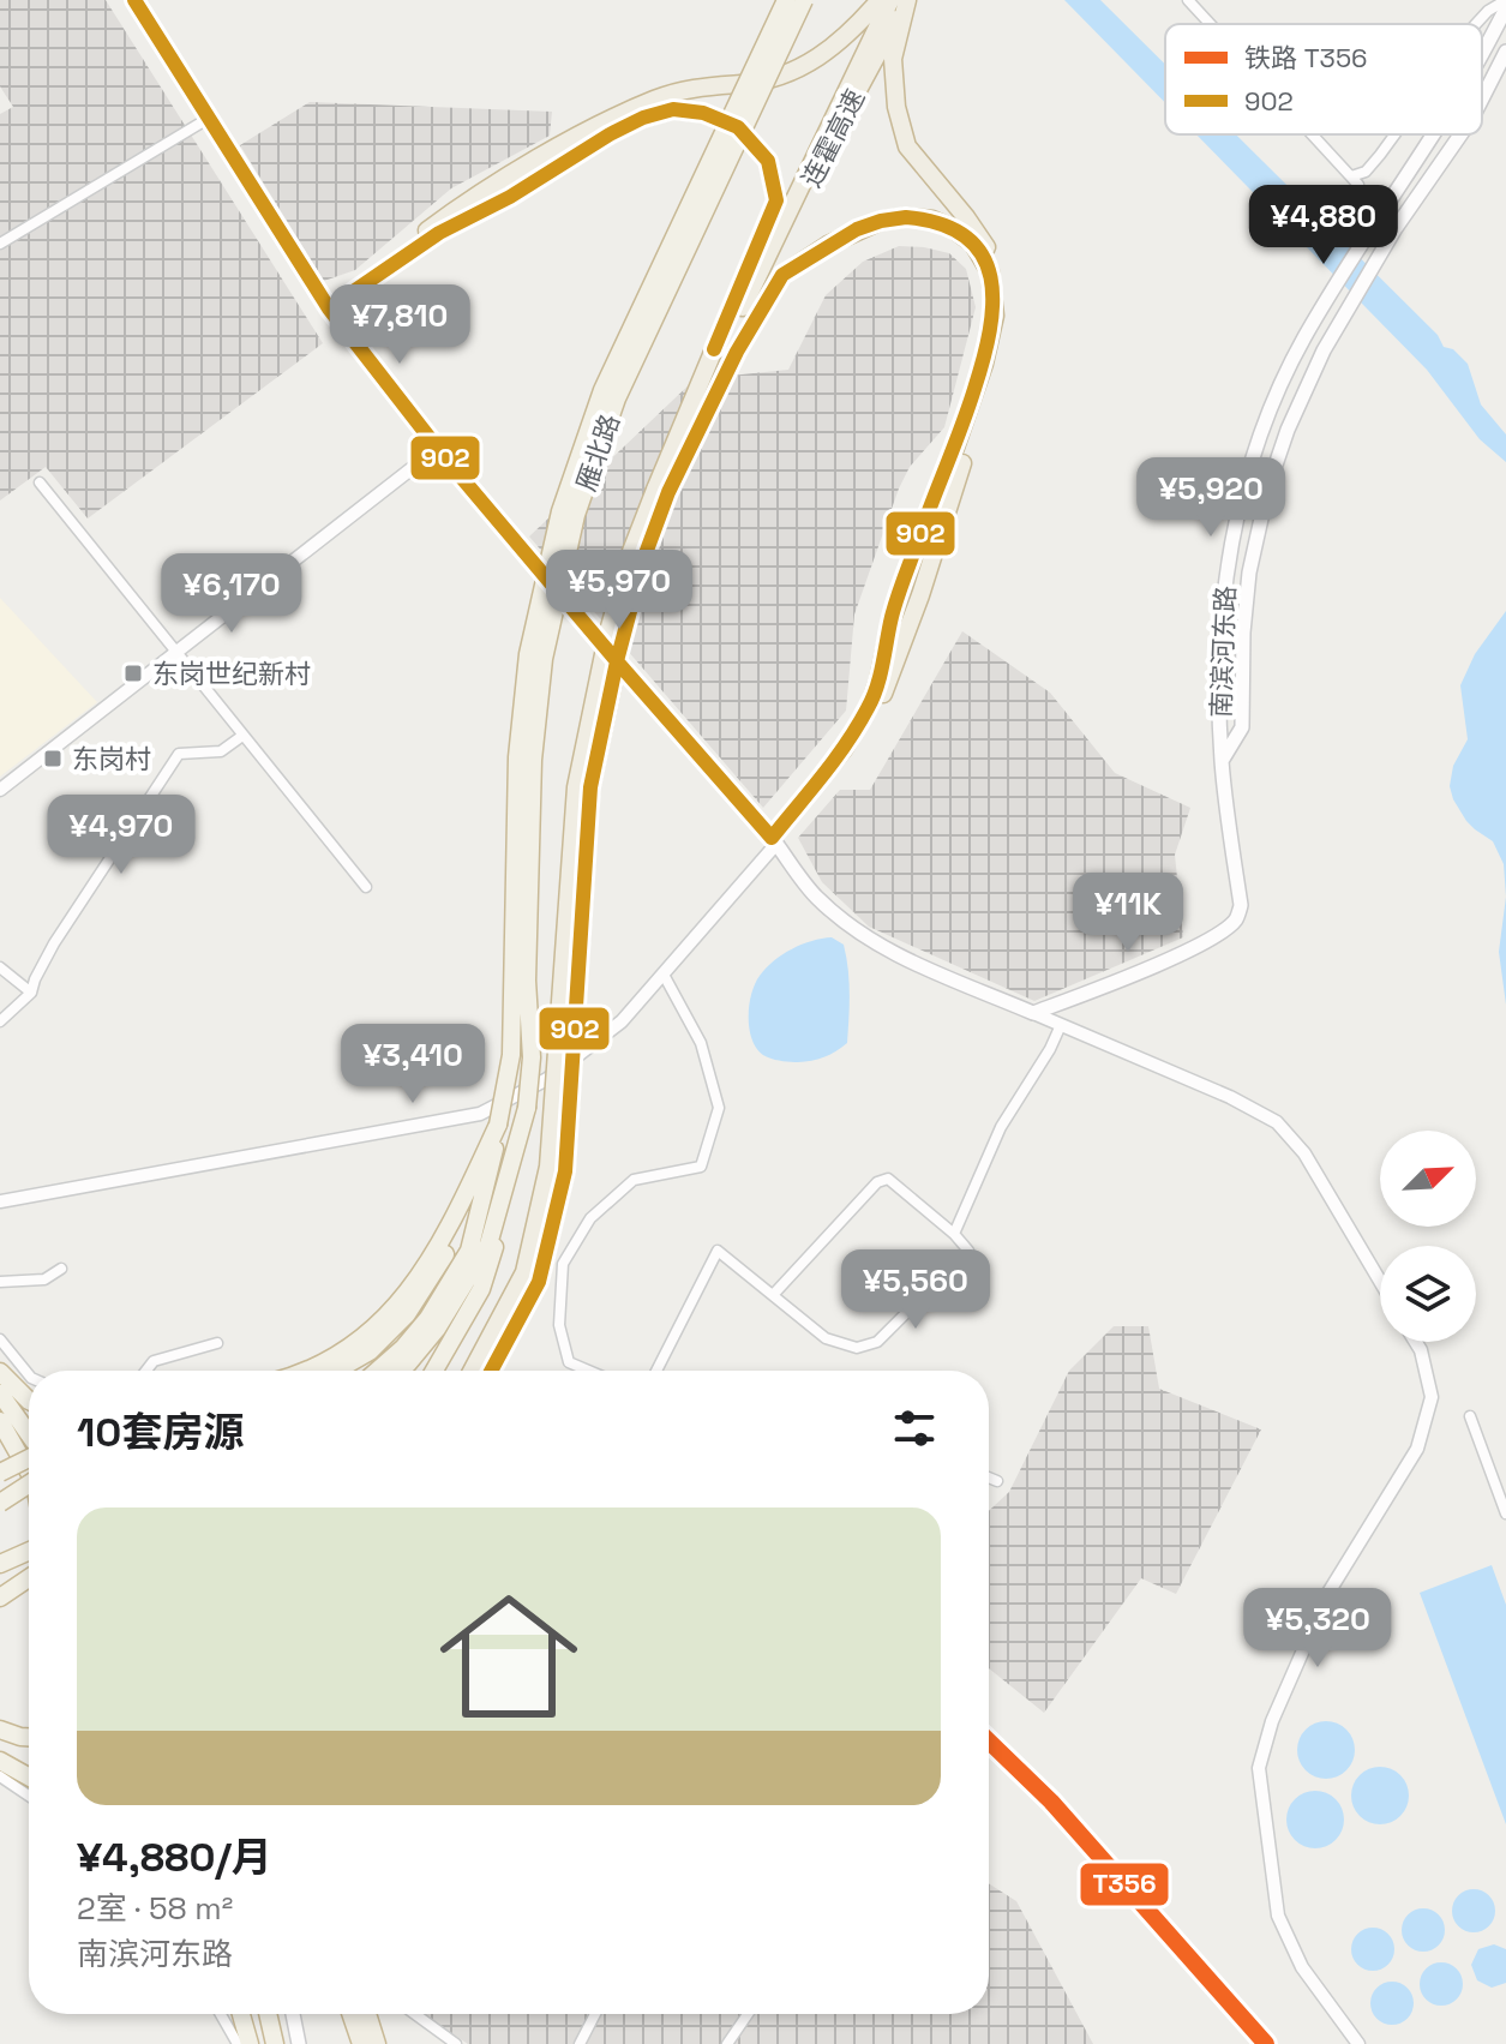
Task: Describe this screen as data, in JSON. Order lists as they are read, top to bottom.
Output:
{
  "streets": {
    "highway": ["连霍高速", "雁北路"],
    "main road": ["南滨河东路"]
  },
  "places": {
    "transit": ["东岗世纪新村", "东岗村"]
  },
  "lines": ["transit line 902", "rail line T356"],
  "legend": ["铁路 T356", "902"],
  "north": "top right",
  "page": {
    "price": [
      "¥4,880",
      "¥7,810",
      "¥5,920",
      "¥5,970",
      "¥6,170",
      "¥4,970",
      "¥11K",
      "¥3,410",
      "¥5,560",
      "¥5,320"
    ],
    "heading": "10套房源",
    "list": [
      {
        "name": "¥4,880/月",
        "note": "2室 · 58 m² · 南滨河东路"
      }
    ]
  }
}
